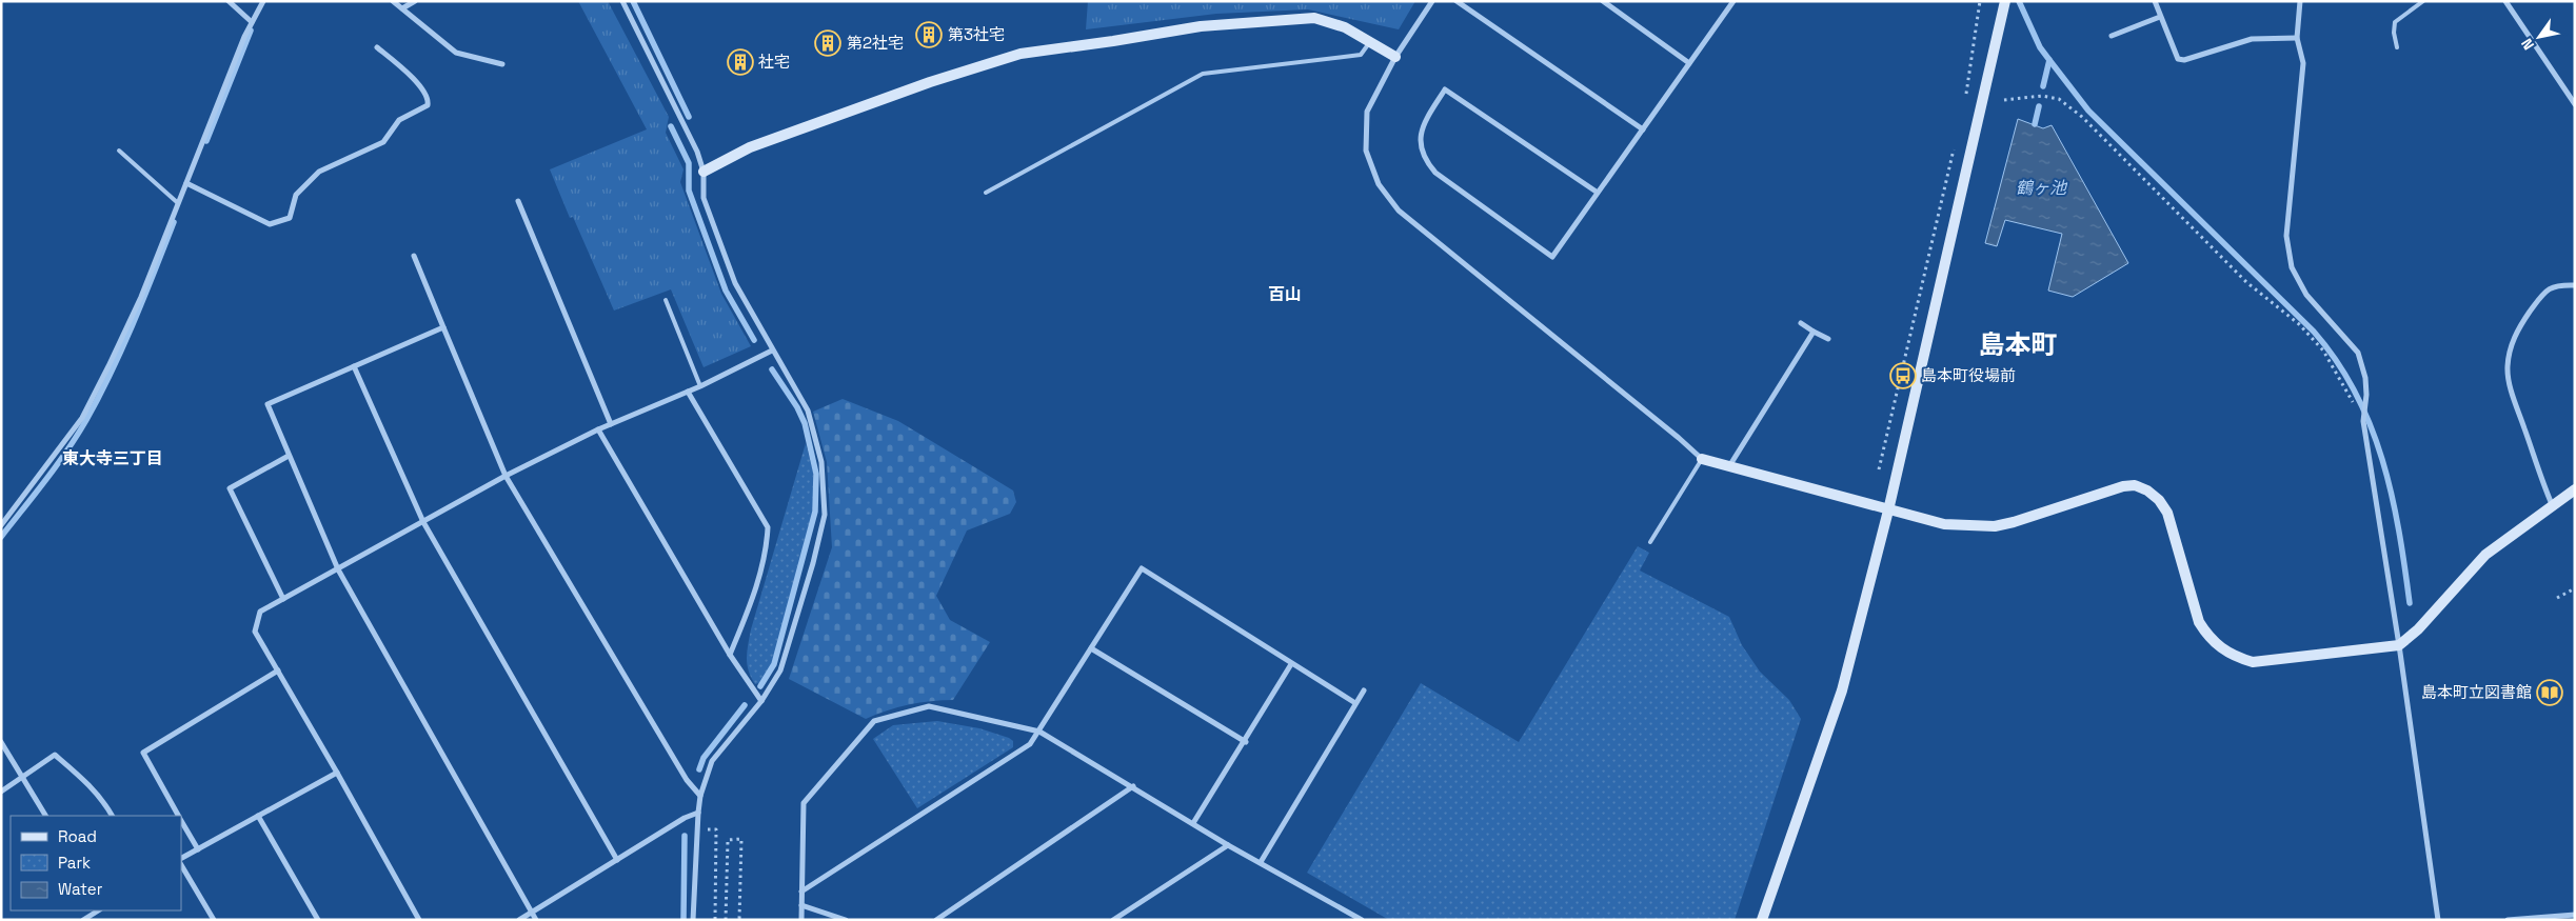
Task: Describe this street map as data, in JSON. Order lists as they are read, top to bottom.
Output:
{
  "districts": ["百山", "島本町", "東大寺三丁目"],
  "water": ["鶴ヶ池"],
  "places": {
    "building": ["第3社宅", "第2社宅", "社宅"],
    "bus stop": ["島本町役場前"],
    "library": ["島本町立図書館"]
  },
  "legend": ["Road", "Park", "Water"],
  "north": "bottom left"
}
